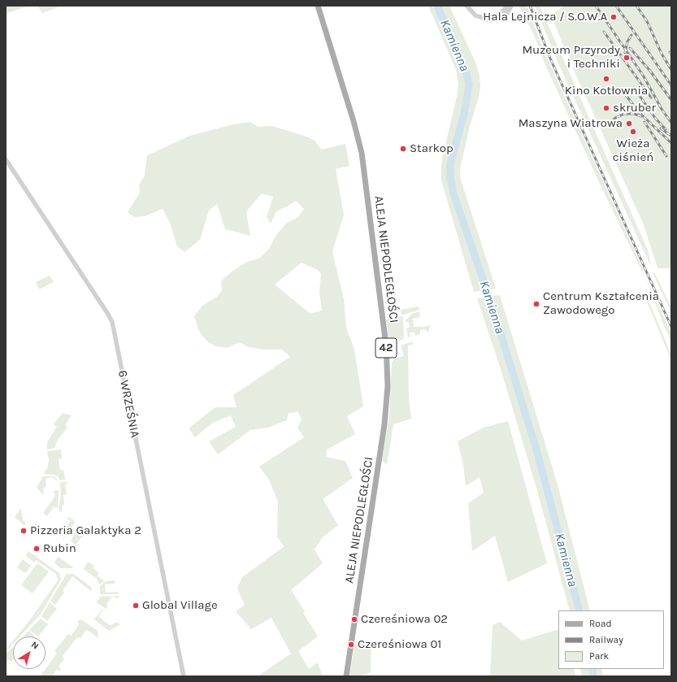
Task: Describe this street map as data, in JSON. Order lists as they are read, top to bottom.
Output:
{
  "streets": {
    "main road": ["ALEJA NIEPODLEGŁOŚCI", "42"],
    "street": ["6 WRZEŚNIA"]
  },
  "water": ["Kamienna"],
  "places": [
    "Hala Lejnicza / S.O.W.A",
    "Muzeum Przyrody i Techniki",
    "Kino Kotłownia",
    "skruber",
    "Maszyna Wiatrowa",
    "Wieża ciśnień",
    "Starkop",
    "Centrum Kształcenia Zawodowego",
    "Pizzeria Galaktyka 2",
    "Rubin",
    "Global Village",
    "Czereśniowa 02",
    "Czereśniowa 01"
  ],
  "legend": ["Road", "Railway", "Park"],
  "north": "top right"
}
